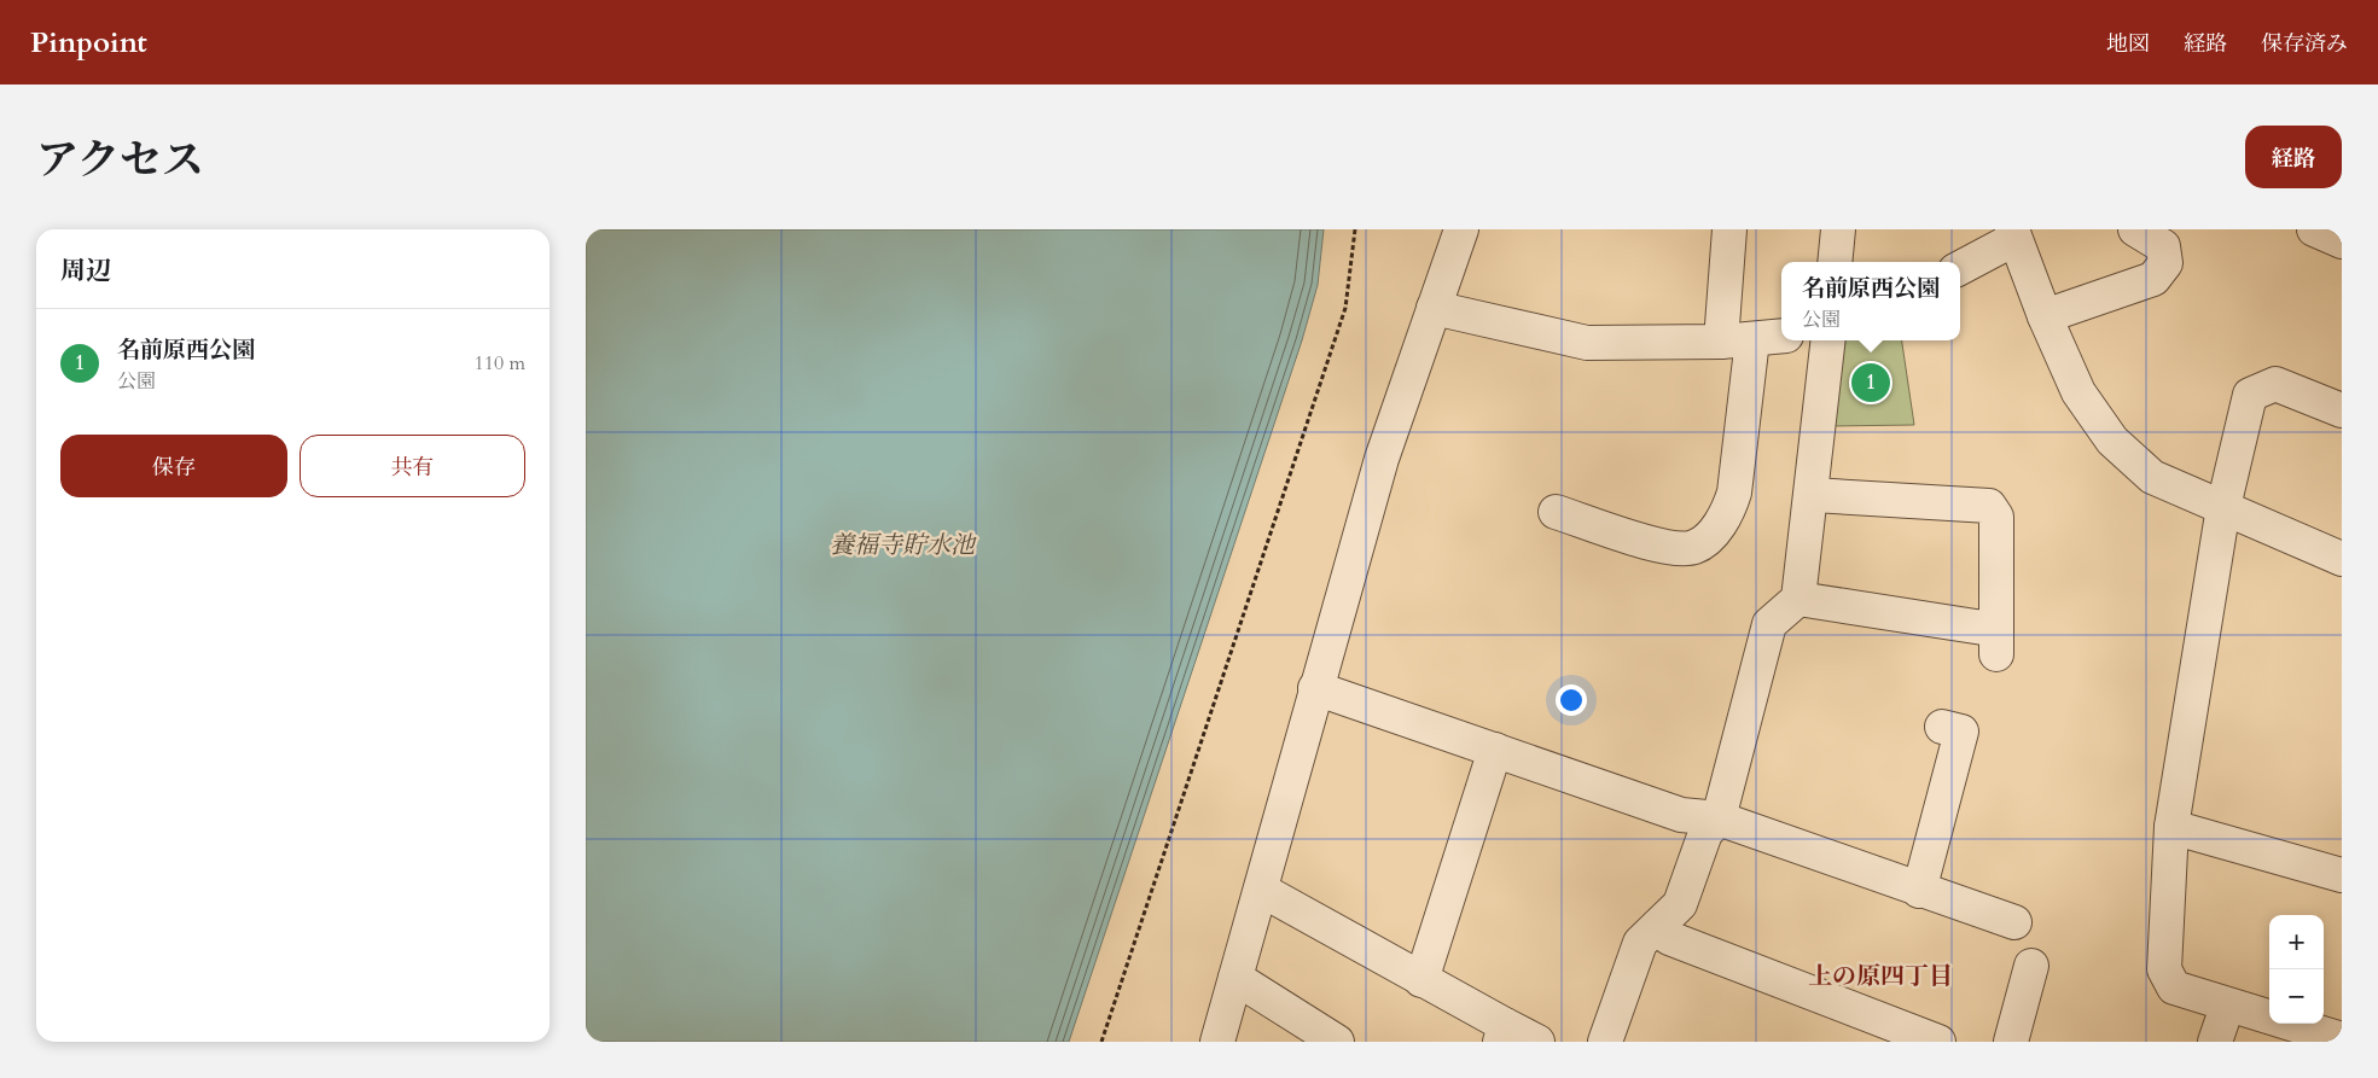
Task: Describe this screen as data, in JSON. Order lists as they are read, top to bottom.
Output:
{
  "districts": ["上の原四丁目"],
  "water": ["養福寺貯水池"],
  "page": {
    "header": "Pinpoint",
    "nav": ["地図", "経路", "保存済み"],
    "title": "アクセス",
    "buttons": [
      "経路",
      ["保存", "共有"]
    ],
    "heading": "周辺",
    "popup": ["名前原西公園", "公園"],
    "list": [
      {
        "mark": "1",
        "name": "名前原西公園",
        "note": "公園",
        "value": "110 m"
      }
    ],
    "pins": "1",
    "map_buttons": ["+", "−"]
  }
}
